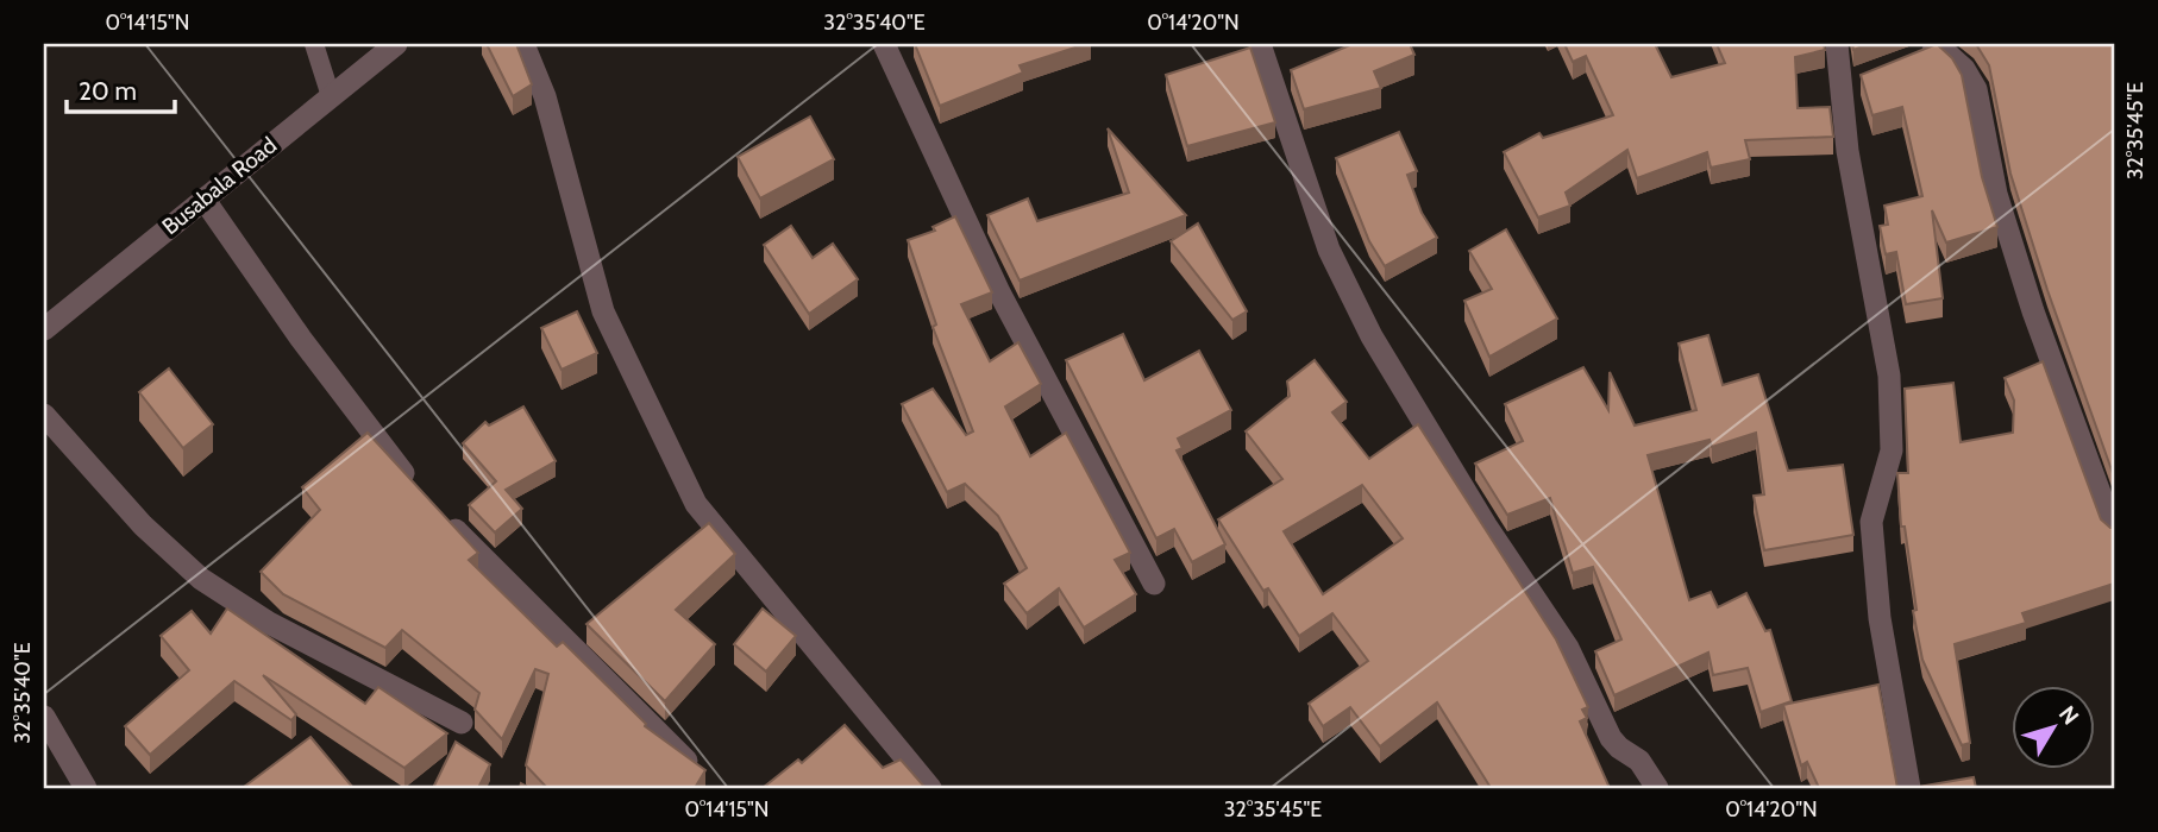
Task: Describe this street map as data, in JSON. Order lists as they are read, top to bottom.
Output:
{
  "streets": {
    "street": ["Busabala Road"]
  },
  "scale_bar": "20 m",
  "north": "top right",
  "coordinates": [
    "0°14'15\"N",
    "32°35'40\"E",
    "0°14'20\"N",
    "32°35'45\"E"
  ]
}
